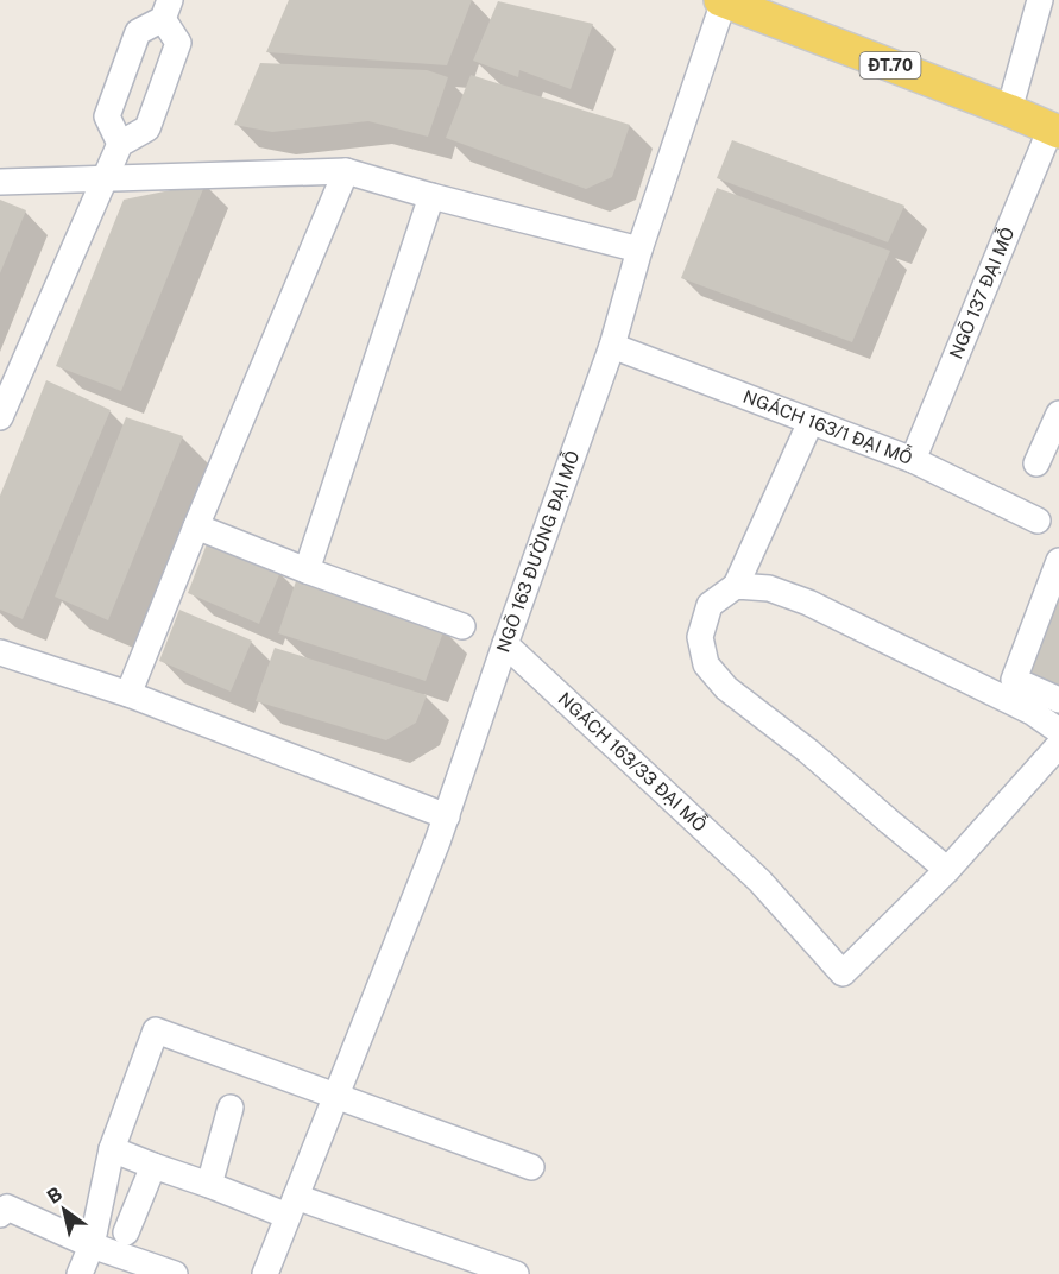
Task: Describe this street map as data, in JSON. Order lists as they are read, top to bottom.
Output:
{
  "streets": {
    "main road": ["ĐT.70"],
    "street": [
      "NGÕ 137 ĐẠI MỖ",
      "NGÁCH 163/1 ĐẠI MỖ",
      "NGÕ 163 ĐƯỜNG ĐẠI MỖ",
      "NGÁCH 163/33 ĐẠI MỖ"
    ]
  },
  "crossings": [
    ["ĐT.70", "NGÕ 137 ĐẠI MỖ"],
    ["ĐT.70", "NGÕ 163 ĐƯỜNG ĐẠI MỖ"],
    ["NGÕ 137 ĐẠI MỖ", "NGÁCH 163/1 ĐẠI MỖ"],
    ["NGÁCH 163/1 ĐẠI MỖ", "NGÕ 163 ĐƯỜNG ĐẠI MỖ"],
    ["NGÕ 163 ĐƯỜNG ĐẠI MỖ", "NGÁCH 163/33 ĐẠI MỖ"]
  ],
  "north": "top left"
}
